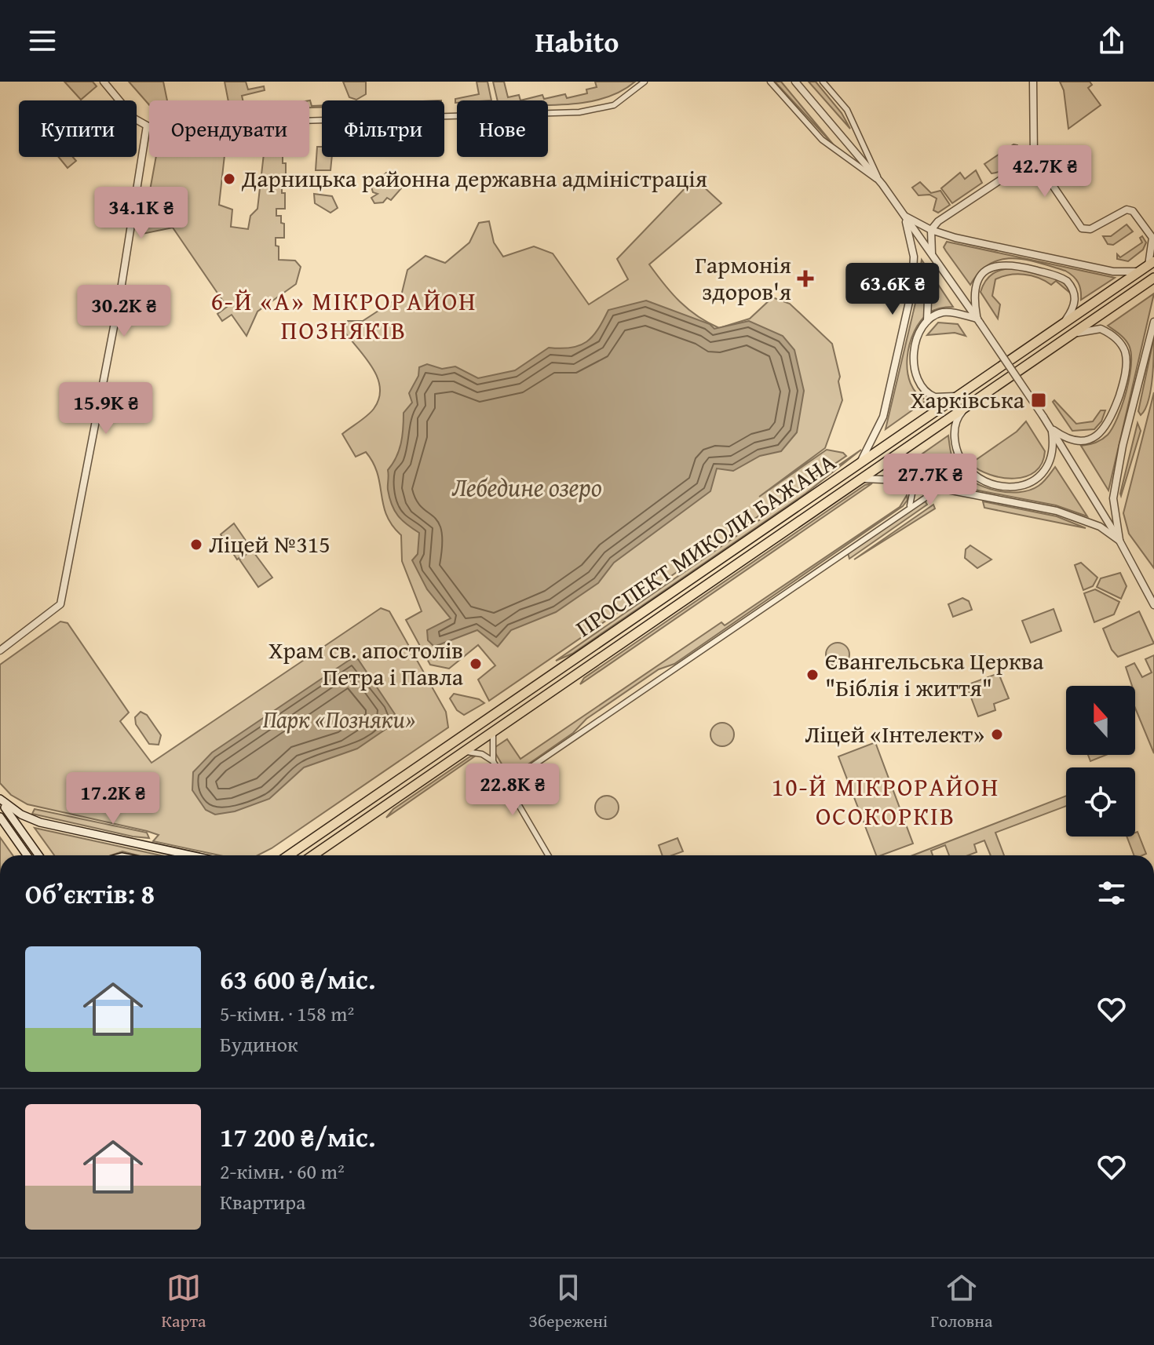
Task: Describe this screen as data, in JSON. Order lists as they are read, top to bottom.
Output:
{
  "streets": {
    "highway": ["ПРОСПЕКТ МИКОЛИ БАЖАНА"]
  },
  "districts": ["6-Й «А» МІКРОРАЙОН ПОЗНЯКІВ", "10-Й МІКРОРАЙОН ОСОКОРКІВ"],
  "water": ["Лебедине озеро"],
  "parks": ["Парк «Позняки»"],
  "places": {
    "other": [
      "Дарницька районна державна адміністрація",
      "Ліцей №315",
      "Храм св. апостолів Петра і Павла",
      "Євангельська Церква \"Біблія і життя\"",
      "Ліцей «Інтелект»"
    ],
    "health": ["Гармонія здоров'я"],
    "transit": ["Харківська"]
  },
  "north": "top",
  "page": {
    "header": "Habito",
    "chip": [
      "Купити",
      "Орендувати",
      "Фільтри",
      "Нове"
    ],
    "price": [
      "42.7K ₴",
      "34.1K ₴",
      "63.6K ₴",
      "30.2K ₴",
      "15.9K ₴",
      "27.7K ₴",
      "22.8K ₴",
      "17.2K ₴"
    ],
    "heading": "Об’єктів: 8",
    "list": [
      {
        "name": "63 600 ₴/міс.",
        "note": "5-кімн. · 158 m² · Будинок"
      },
      {
        "name": "17 200 ₴/міс.",
        "note": "2-кімн. · 60 m² · Квартира"
      }
    ],
    "tabs": ["Карта", "Збережені", "Головна"]
  }
}
